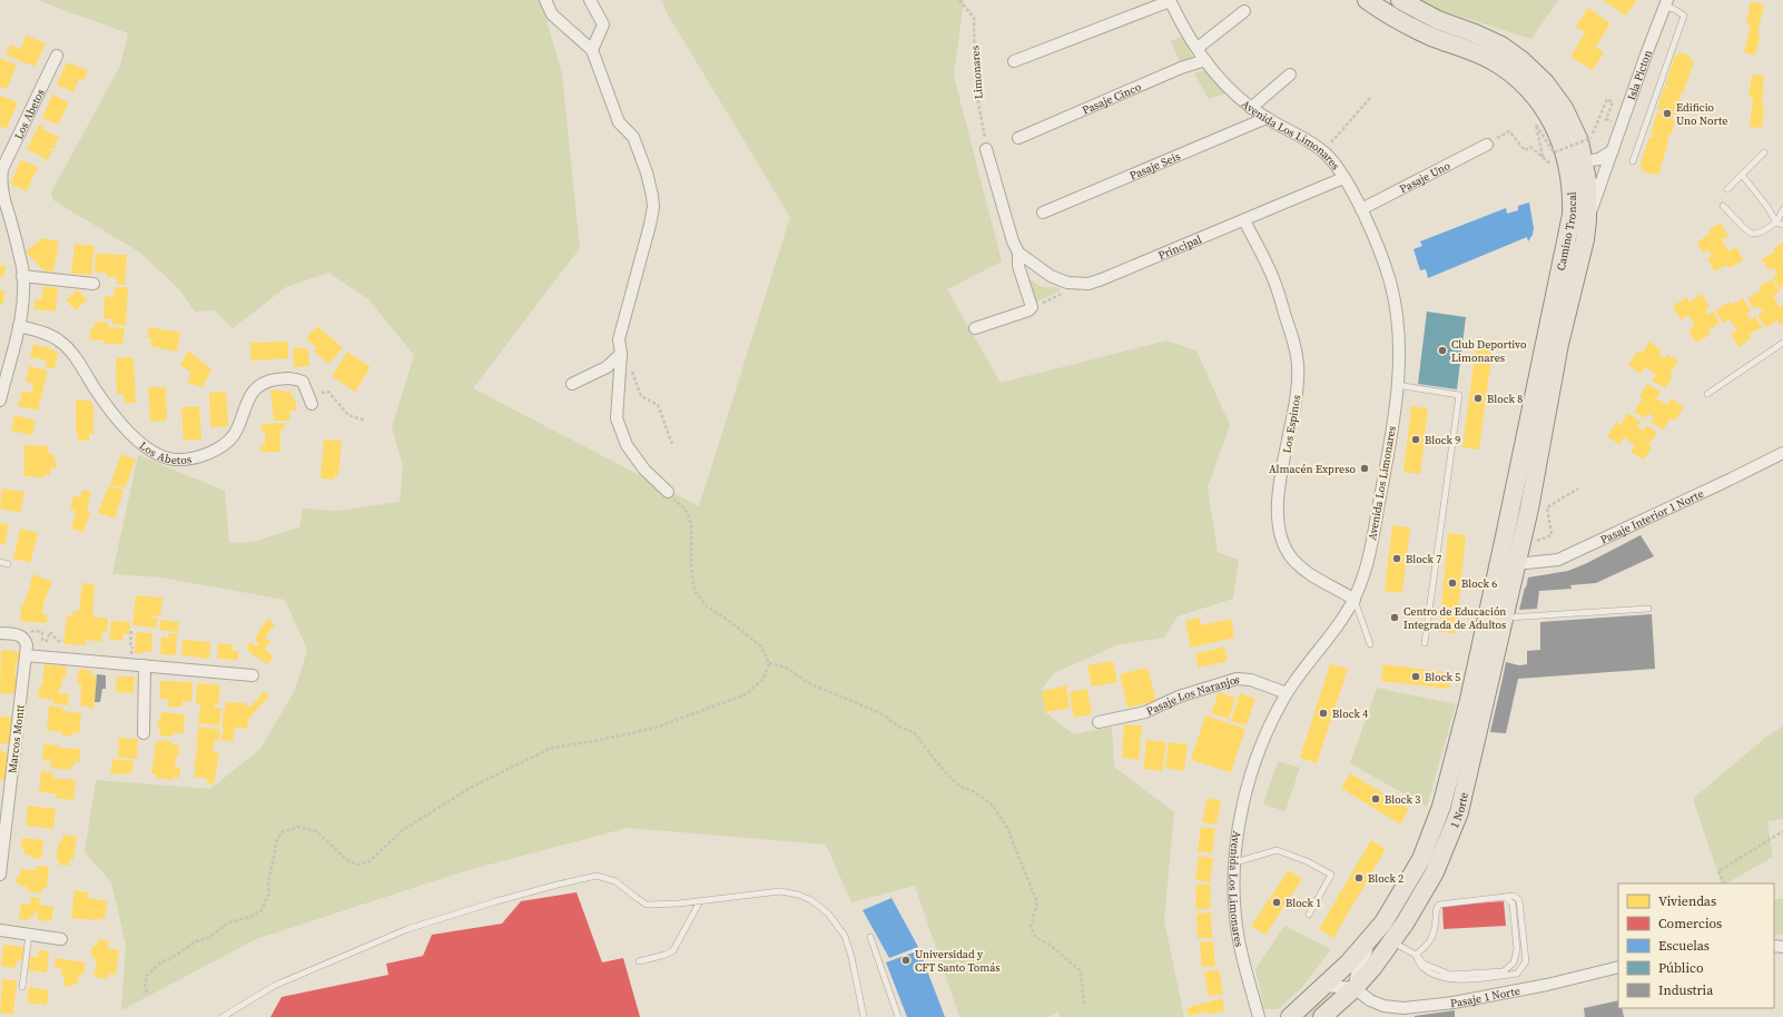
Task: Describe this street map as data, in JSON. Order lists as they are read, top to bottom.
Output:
{
  "streets": {
    "main road": ["Camino Troncal", "1 Norte"],
    "street": [
      "Isla Picton",
      "Pasaje Cinco",
      "Los Abetos",
      "Avenida Los Limonares",
      "Pasaje Seis",
      "Pasaje Uno",
      "Principal",
      "Los Espinos",
      "Pasaje Interior 1 Norte",
      "Pasaje Los Naranjos",
      "Marcos Montt",
      "Pasaje 1 Norte"
    ],
    "path": ["Limonares"]
  },
  "crossings": [
    ["Isla Picton", "Camino Troncal"],
    ["Pasaje Cinco", "Avenida Los Limonares"],
    ["Avenida Los Limonares", "Pasaje Seis"],
    ["Avenida Los Limonares", "Pasaje Uno"],
    ["Avenida Los Limonares", "Principal"],
    ["Avenida Los Limonares", "Los Espinos"],
    ["Avenida Los Limonares", "Pasaje Los Naranjos"],
    ["Camino Troncal", "Pasaje Interior 1 Norte"],
    ["Camino Troncal", "1 Norte"],
    ["Principal", "Los Espinos"],
    ["Pasaje Interior 1 Norte", "1 Norte"],
    ["1 Norte", "Pasaje 1 Norte"]
  ],
  "places": [
    "Edificio Uno Norte",
    "Club Deportivo Limonares",
    "Block 8",
    "Block 9",
    "Almacén Expreso",
    "Block 7",
    "Block 6",
    "Centro de Educación Integrada de Adultos",
    "Block 5",
    "Block 4",
    "Block 3",
    "Block 2",
    "Block 1",
    "Universidad y CFT Santo Tomás"
  ],
  "legend": [
    "Viviendas",
    "Comercios",
    "Escuelas",
    "Público",
    "Industria"
  ]
}
